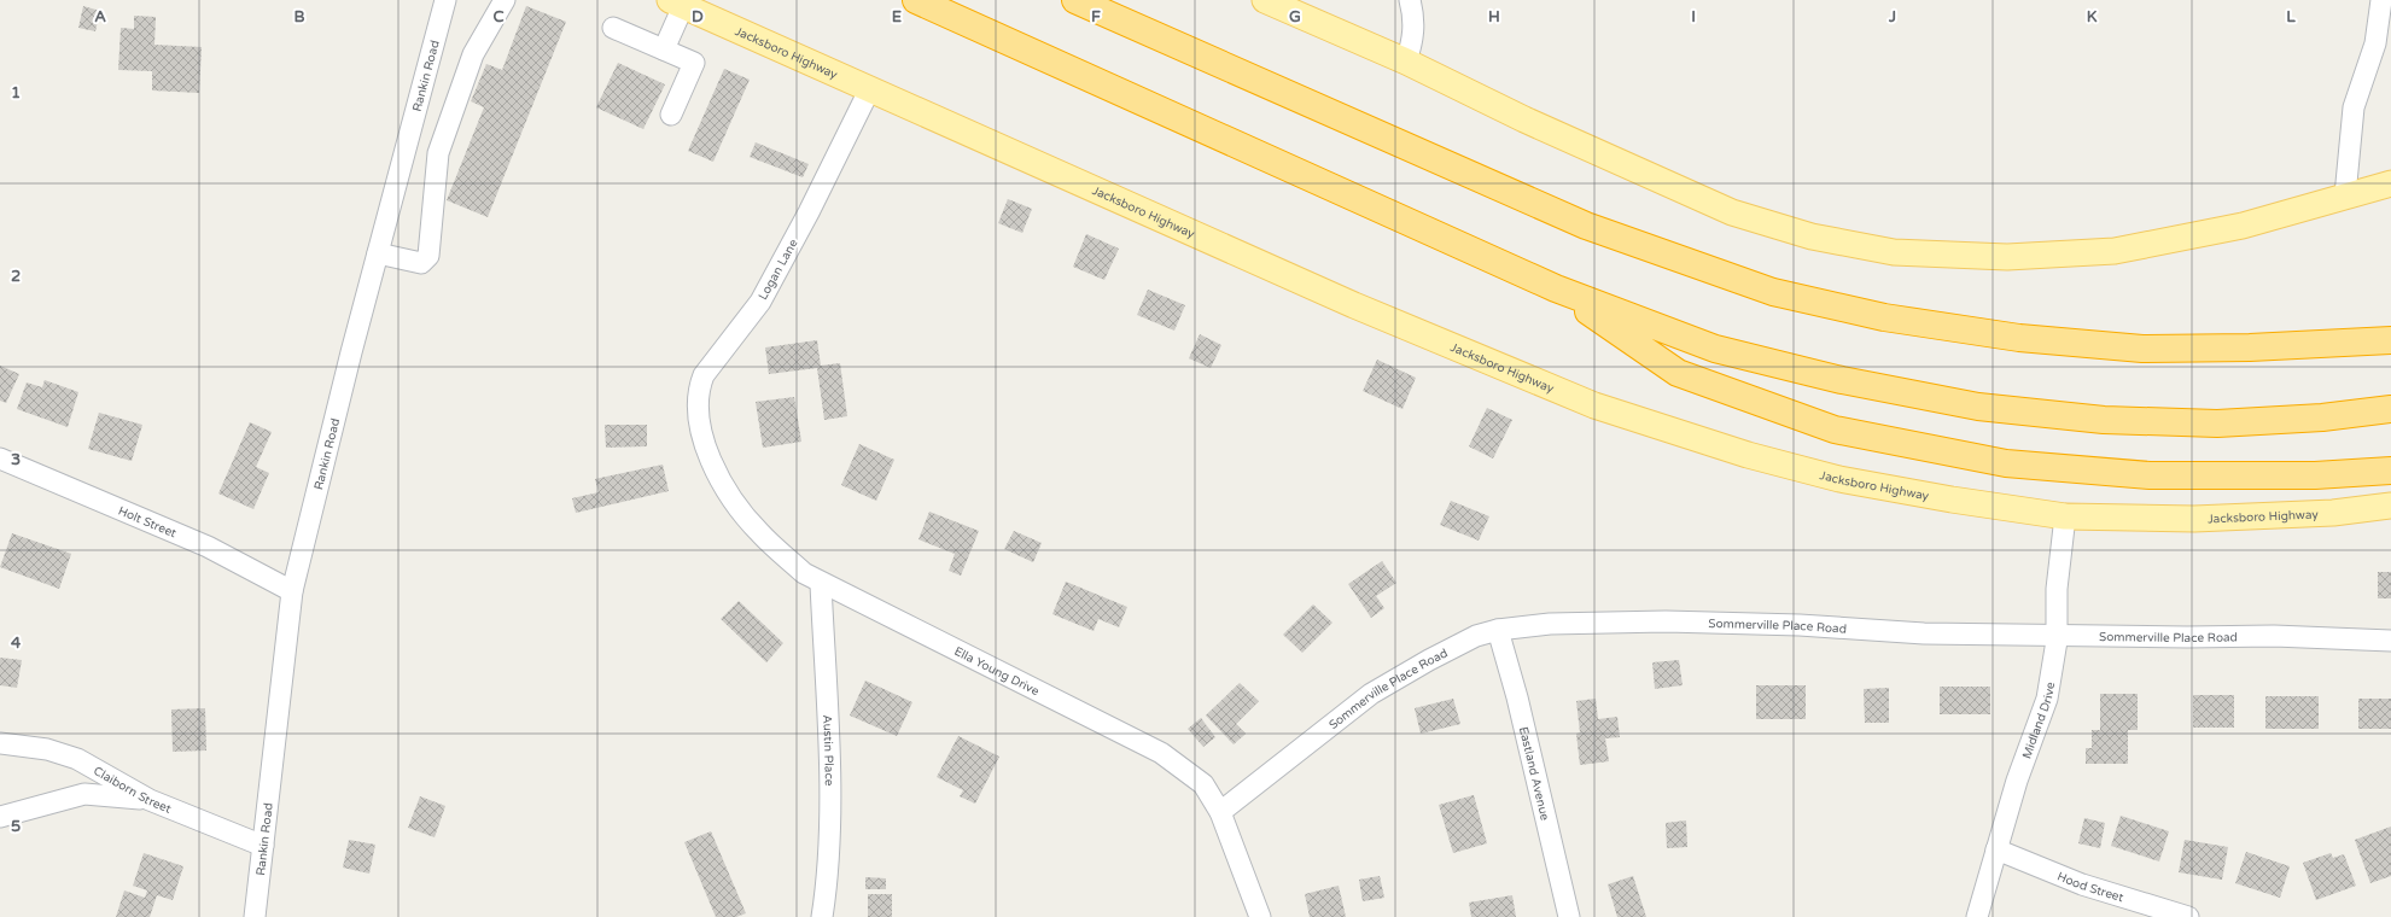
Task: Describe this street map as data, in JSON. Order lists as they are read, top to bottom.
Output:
{
  "streets": {
    "main road": ["Jacksboro Highway"],
    "street": [
      "Rankin Road",
      "Logan Lane",
      "Holt Street",
      "Sommerville Place Road",
      "Ella Young Drive",
      "Midland Drive",
      "Austin Place",
      "Eastland Avenue",
      "Claiborn Street",
      "Hood Street"
    ]
  },
  "crossings": [
    ["Jacksboro Highway", "Logan Lane"],
    ["Jacksboro Highway", "Midland Drive"],
    ["Rankin Road", "Holt Street"],
    ["Rankin Road", "Claiborn Street"],
    ["Logan Lane", "Ella Young Drive"],
    ["Sommerville Place Road", "Ella Young Drive"],
    ["Sommerville Place Road", "Midland Drive"],
    ["Sommerville Place Road", "Eastland Avenue"],
    ["Ella Young Drive", "Austin Place"],
    ["Midland Drive", "Hood Street"]
  ],
  "grid": {
    "columns": [
      "A",
      "B",
      "C",
      "D",
      "E",
      "F",
      "G",
      "H",
      "I",
      "J",
      "K",
      "L"
    ],
    "rows": [
      "1",
      "2",
      "3",
      "4",
      "5"
    ]
  }
}
